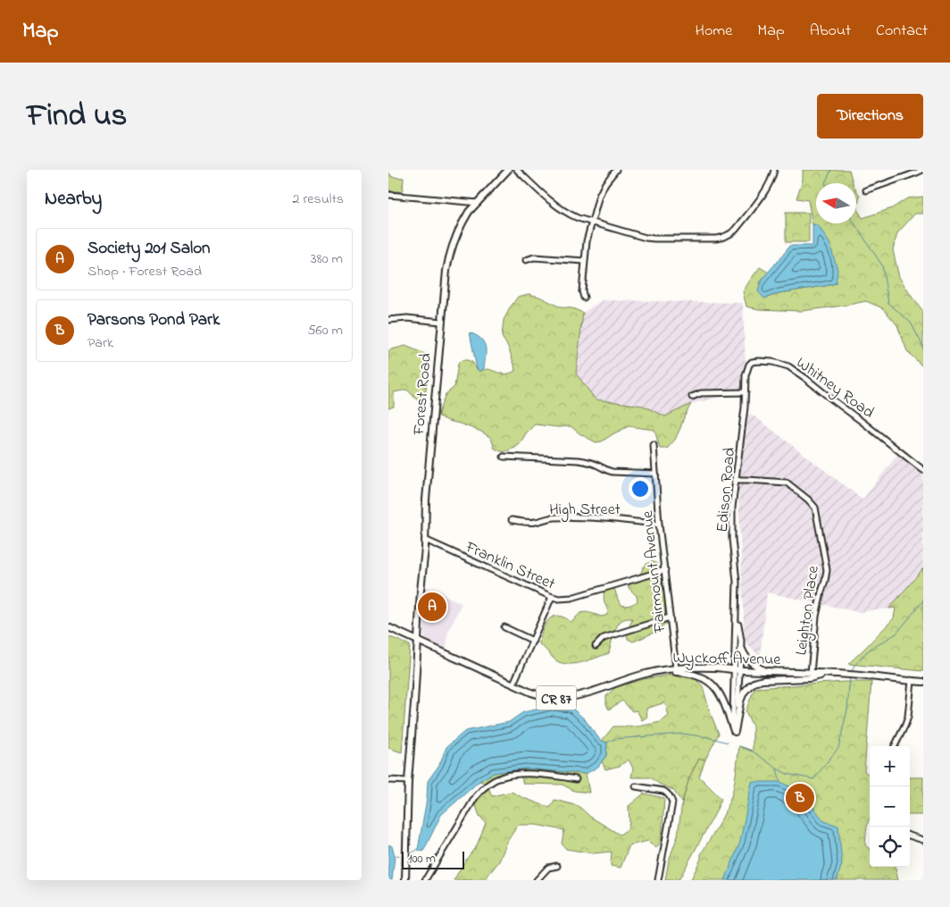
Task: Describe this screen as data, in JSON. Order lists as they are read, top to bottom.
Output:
{
  "streets": {
    "main road": ["Forest Road", "Wyckoff Avenue", "CR 87"],
    "street": [
      "Whitney Road",
      "Edison Road",
      "High Street",
      "Franklin Street",
      "Fairmount Avenue",
      "Leighton Place"
    ]
  },
  "crossings": [
    ["Whitney Road", "Edison Road"],
    ["Forest Road", "Franklin Street"],
    ["Forest Road", "Wyckoff Avenue"],
    ["Edison Road", "Leighton Place"],
    ["Edison Road", "Wyckoff Avenue"],
    ["High Street", "Fairmount Avenue"],
    ["Franklin Street", "Fairmount Avenue"],
    ["Fairmount Avenue", "Wyckoff Avenue"],
    ["Leighton Place", "Wyckoff Avenue"]
  ],
  "scale_bar": "100 m",
  "north": "left",
  "page": {
    "header": "Map",
    "nav": [
      "Home",
      "Map",
      "About",
      "Contact"
    ],
    "title": "Find us",
    "buttons": "Directions",
    "heading": ["Nearby", "2 results"],
    "list": [
      {
        "mark": "A",
        "name": "Society 201 Salon",
        "note": "Shop · Forest Road",
        "value": "380 m"
      },
      {
        "mark": "B",
        "name": "Parsons Pond Park",
        "note": "Park",
        "value": "560 m"
      }
    ],
    "pins": ["A", "B"],
    "map_buttons": ["+", "−"],
    "scale": "100 m"
  }
}
